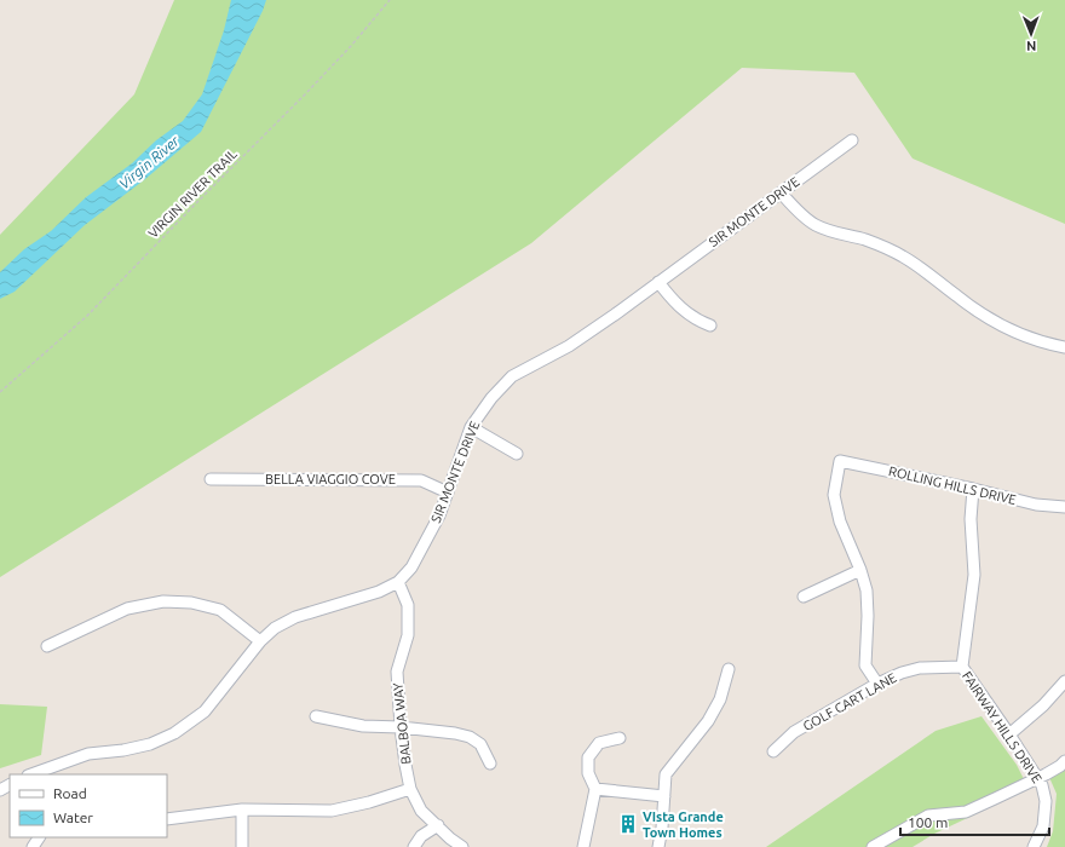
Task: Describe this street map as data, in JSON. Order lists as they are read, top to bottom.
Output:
{
  "streets": {
    "street": [
      "SIR MONTE DRIVE",
      "BELLA VIAGGIO COVE",
      "ROLLING HILLS DRIVE",
      "GOLF CART LANE",
      "BALBOA WAY",
      "FAIRWAY HILLS DRIVE"
    ],
    "path": ["VIRGIN RIVER TRAIL"]
  },
  "crossings": [
    ["SIR MONTE DRIVE", "BELLA VIAGGIO COVE"],
    ["SIR MONTE DRIVE", "BALBOA WAY"],
    ["ROLLING HILLS DRIVE", "FAIRWAY HILLS DRIVE"],
    ["GOLF CART LANE", "FAIRWAY HILLS DRIVE"]
  ],
  "water": ["Virgin River"],
  "places": {
    "building": ["VIsta Grande Town Homes"]
  },
  "legend": ["Road", "Water"],
  "scale_bar": "100 m",
  "north": "bottom"
}
